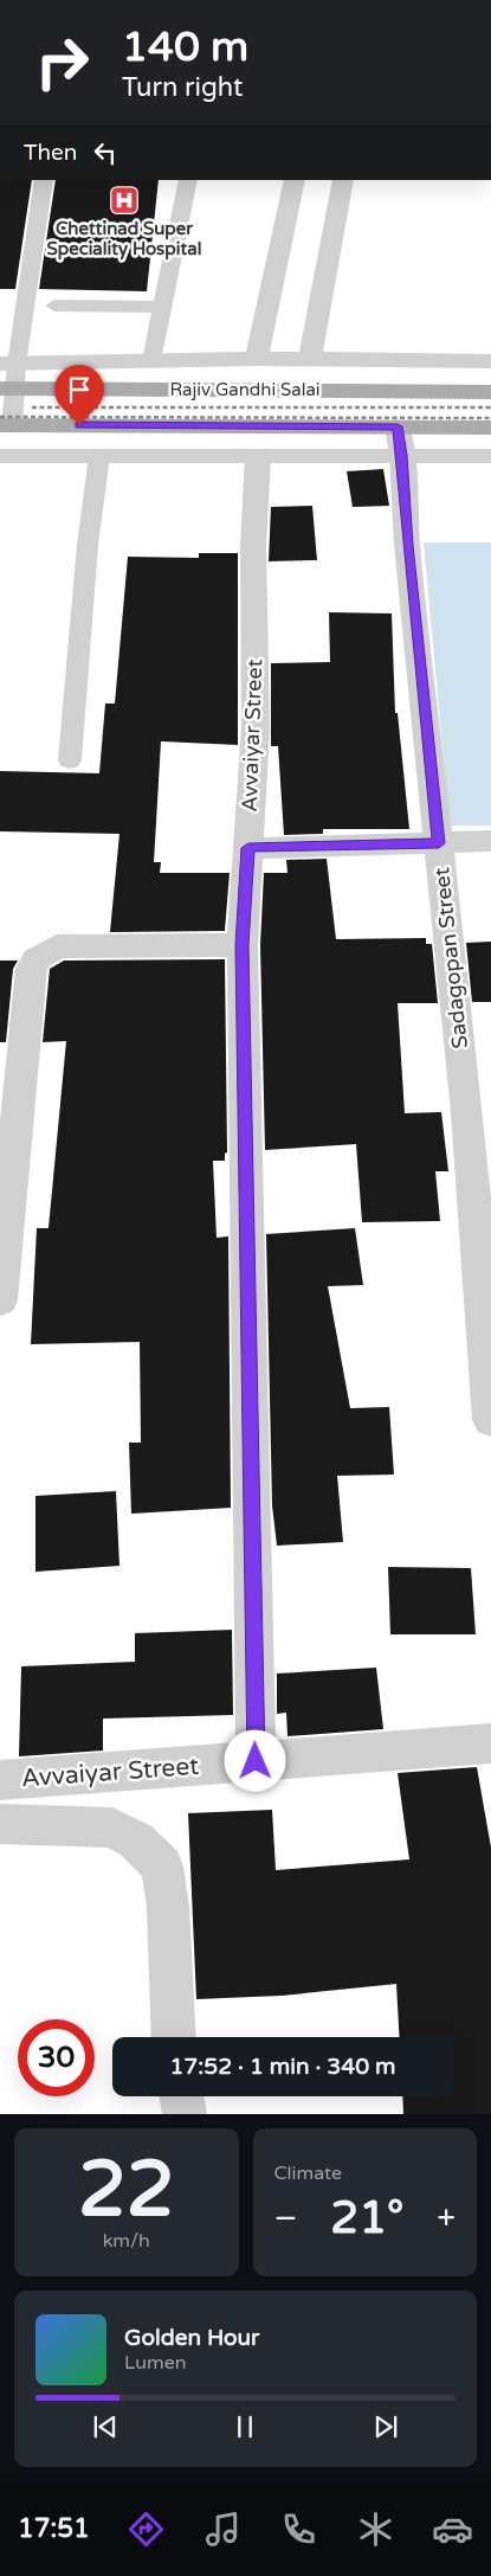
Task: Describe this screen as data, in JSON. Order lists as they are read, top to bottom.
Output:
{
  "streets": {
    "main road": ["Rajiv Gandhi Salai"],
    "street": ["Avvaiyar Street", "Sadagopan Street"]
  },
  "crossings": [
    ["Rajiv Gandhi Salai", "Sadagopan Street"]
  ],
  "places": {
    "hospital": ["Chettinad Super Speciality Hospital"]
  },
  "page": {
    "turn": ["140 m", "Turn right"],
    "then": "Then",
    "limit": "30",
    "trip": "17:52 · 1 min · 340 m",
    "tile": [
      ["22", "km/h"],
      "Climate"
    ],
    "heat": ["−", "21°", "+"],
    "song": ["Golden Hour", "Lumen"],
    "tabs": "17:51"
  }
}
